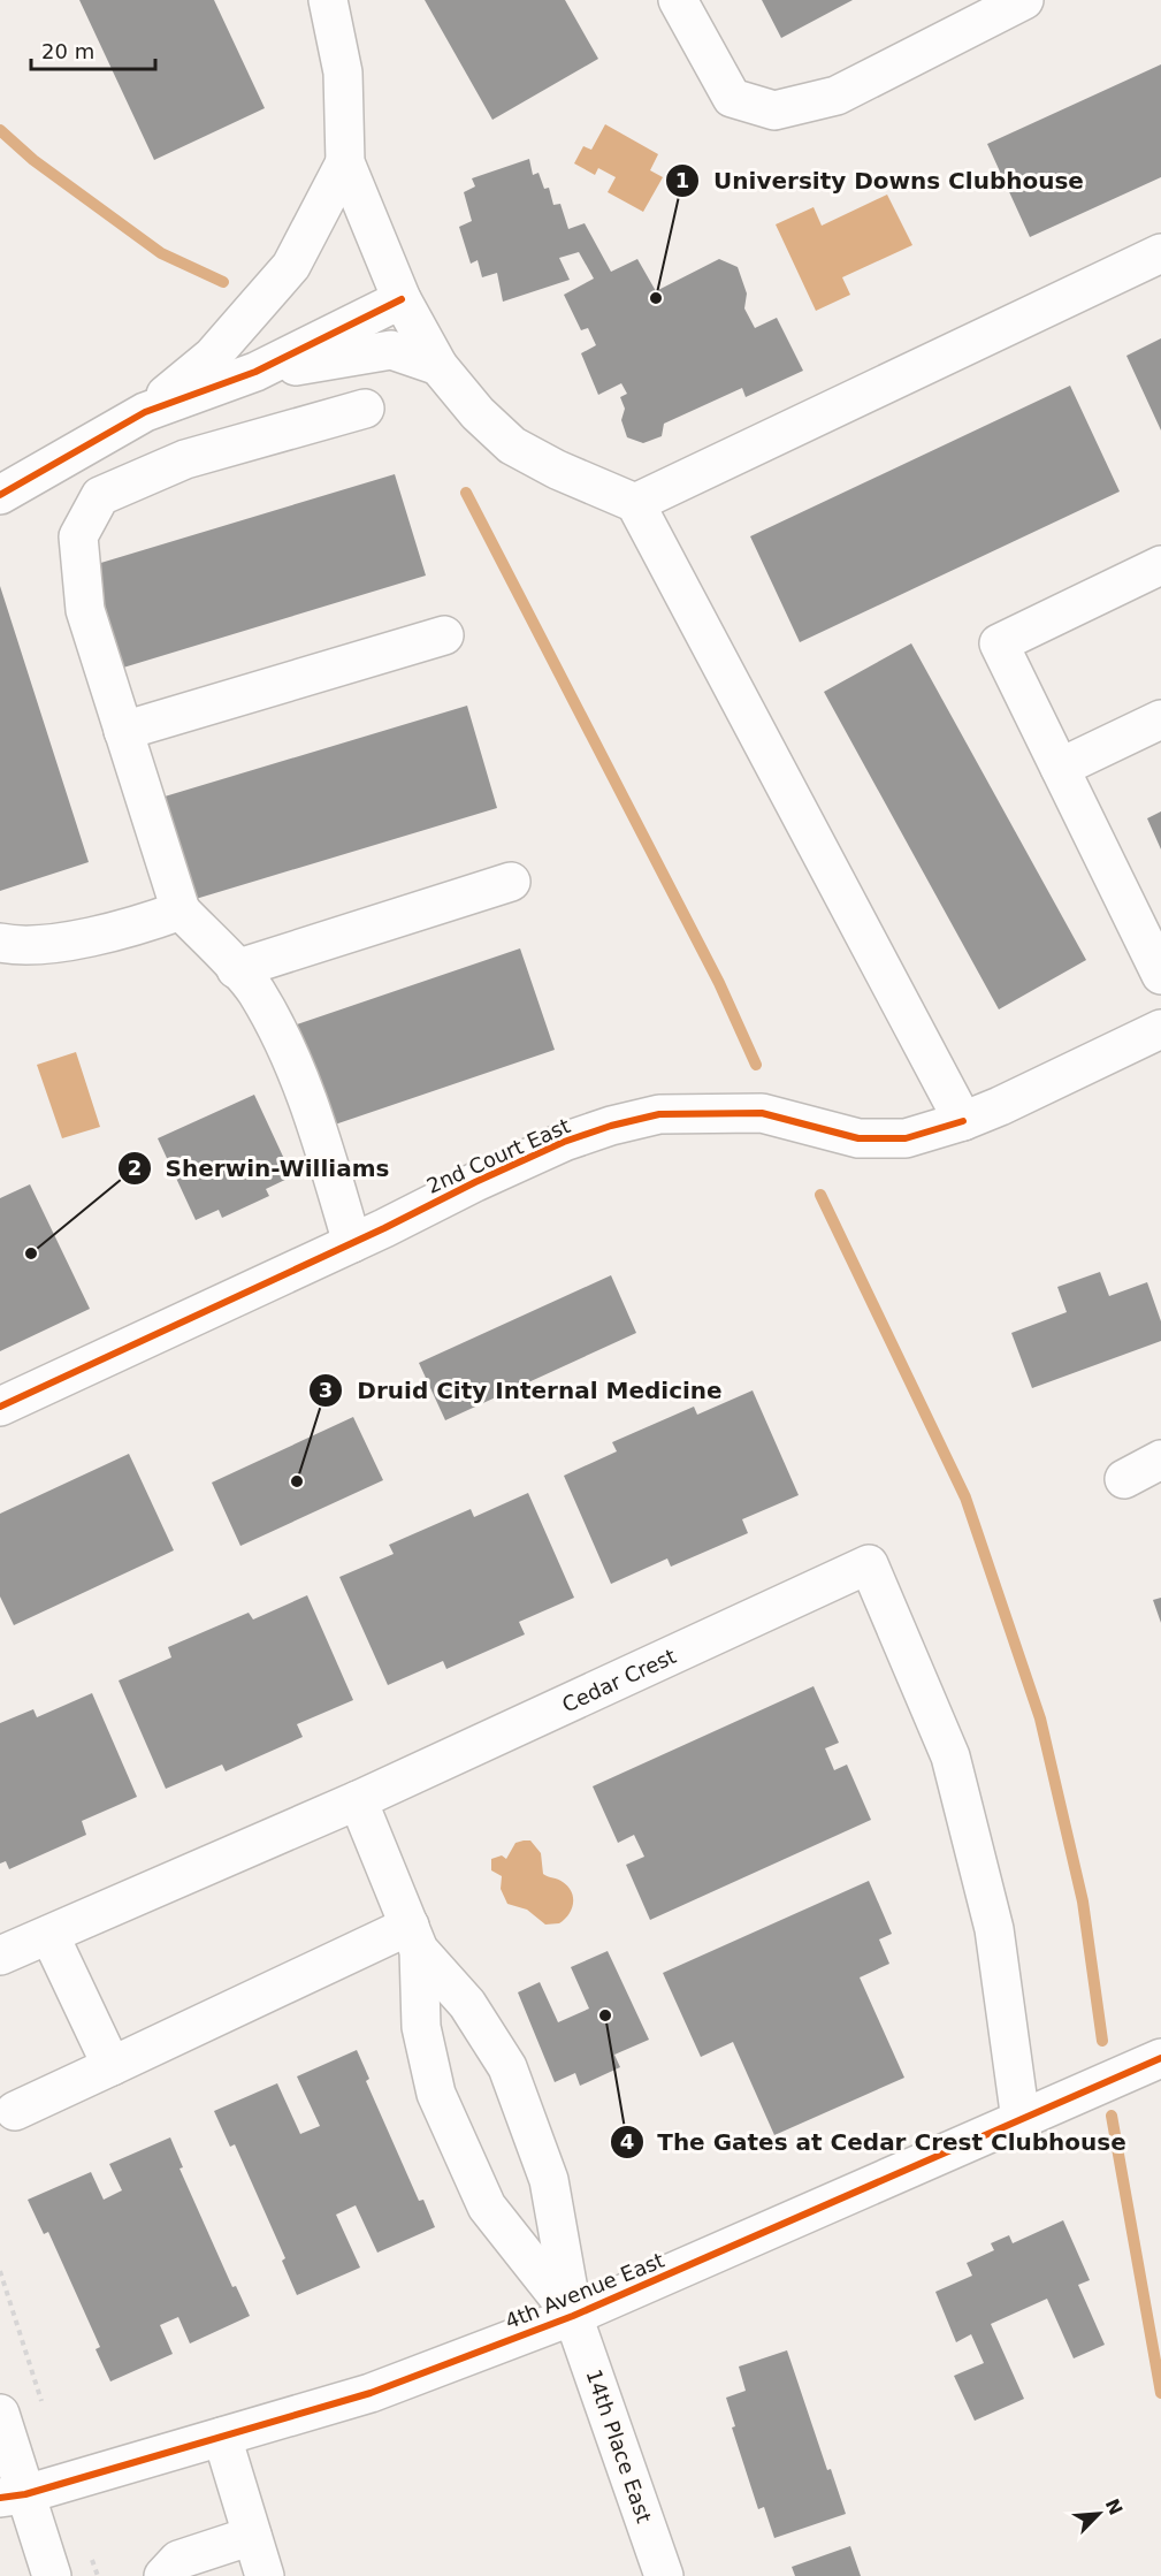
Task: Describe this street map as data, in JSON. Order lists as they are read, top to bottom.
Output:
{
  "streets": {
    "street": [
      "2nd Court East",
      "Cedar Crest",
      "4th Avenue East",
      "14th Place East"
    ]
  },
  "crossings": [
    ["Cedar Crest", "4th Avenue East"],
    ["4th Avenue East", "14th Place East"]
  ],
  "places": [
    "University Downs Clubhouse",
    "Sherwin-Williams",
    "Druid City Internal Medicine",
    "The Gates at Cedar Crest Clubhouse"
  ],
  "scale_bar": "20 m",
  "north": "top right"
}
